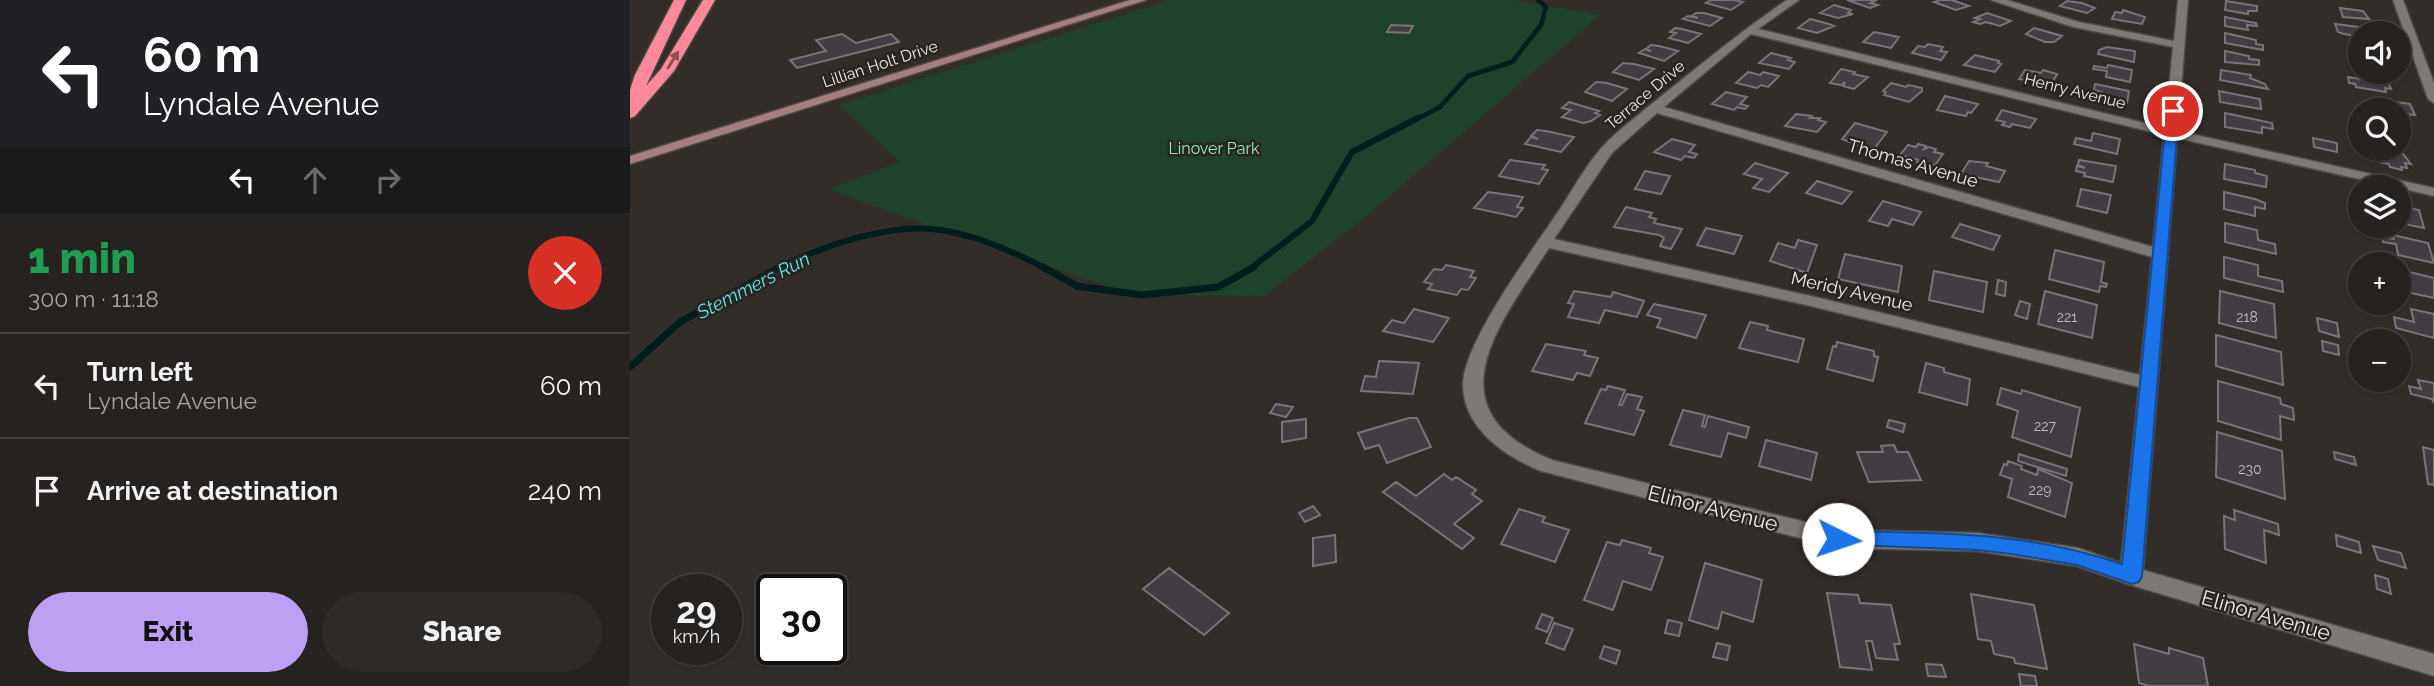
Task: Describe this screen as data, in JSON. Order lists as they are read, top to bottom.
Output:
{
  "streets": {
    "main road": ["Lillian Holt Drive"],
    "street": [
      "Henry Avenue",
      "Terrace Drive",
      "Thomas Avenue",
      "Meridy Avenue",
      "Elinor Avenue"
    ]
  },
  "crossings": [
    ["Henry Avenue", "Terrace Drive"],
    ["Terrace Drive", "Thomas Avenue"],
    ["Terrace Drive", "Meridy Avenue"],
    ["Terrace Drive", "Elinor Avenue"],
    ["Meridy Avenue", "Elinor Avenue"]
  ],
  "water": ["Stemmers Run"],
  "parks": ["Linover Park"],
  "house_numbers": [
    "221",
    "218",
    "227",
    "230",
    "229"
  ],
  "page": {
    "turn": ["60 m", "Lyndale Avenue"],
    "map_buttons": ["+", "−"],
    "heading": ["1 min", "300 m · 11:18"],
    "list": [
      {
        "name": "Turn left",
        "note": "Lyndale Avenue",
        "value": "60 m"
      },
      {
        "name": "Arrive at destination",
        "value": "240 m"
      }
    ],
    "speed": "29 km/h",
    "limit": "30",
    "buttons": ["Exit", "Share"]
  }
}
